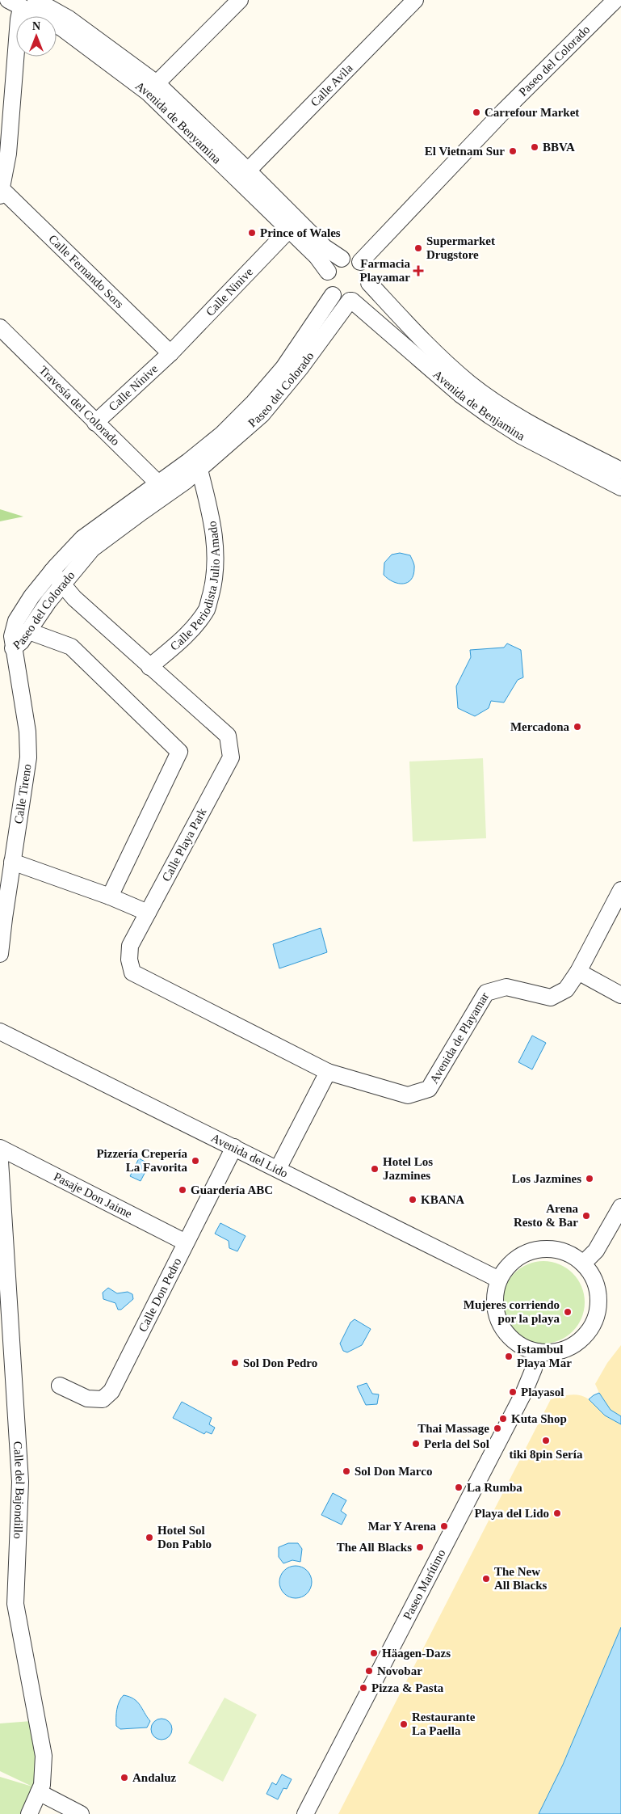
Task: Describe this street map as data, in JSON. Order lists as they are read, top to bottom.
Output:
{
  "streets": {
    "street": [
      "Paseo del Colorado",
      "Calle Avila",
      "Avenida de Benyamina",
      "Calle Fernando Sors",
      "Calle Ninive",
      "Calle Nínive",
      "Avenida de Benjamina",
      "Travesía del Colorado",
      "Calle Periodista Julio Amado",
      "Calle Tireno",
      "Calle Playa Park",
      "Avenida de Playamar",
      "Avenida del Lido",
      "Pasaje Don Jaime",
      "Calle Don Pedro",
      "Calle del Bajondillo",
      "Paseo Marítimo"
    ]
  },
  "crossings": [
    ["Paseo del Colorado", "Avenida de Benyamina"],
    ["Paseo del Colorado", "Avenida de Benjamina"],
    ["Paseo del Colorado", "Travesía del Colorado"],
    ["Paseo del Colorado", "Calle Periodista Julio Amado"],
    ["Paseo del Colorado", "Calle Tireno"],
    ["Paseo del Colorado", "Calle Playa Park"],
    ["Calle Avila", "Avenida de Benyamina"],
    ["Avenida de Benyamina", "Calle Ninive"],
    ["Avenida de Benyamina", "Avenida de Benjamina"],
    ["Calle Fernando Sors", "Calle Ninive"],
    ["Calle Fernando Sors", "Calle Nínive"],
    ["Calle Ninive", "Calle Nínive"],
    ["Calle Nínive", "Travesía del Colorado"],
    ["Calle Periodista Julio Amado", "Calle Playa Park"],
    ["Calle Playa Park", "Avenida de Playamar"],
    ["Avenida del Lido", "Calle Don Pedro"],
    ["Avenida del Lido", "Paseo Marítimo"],
    ["Pasaje Don Jaime", "Calle Don Pedro"]
  ],
  "places": {
    "other": [
      "Carrefour Market",
      "BBVA",
      "El Vietnam Sur",
      "Prince of Wales",
      "Supermarket Drugstore",
      "Mercadona",
      "Pizzería Crepería La Favorita",
      "Hotel Los Jazmines",
      "Los Jazmines",
      "Guardería ABC",
      "KBANA",
      "Arena Resto & Bar",
      "Mujeres corriendo por la playa",
      "Istambul Playa Mar",
      "Sol Don Pedro",
      "Playasol",
      "Kuta Shop",
      "Thai Massage",
      "tiki 8pin Sería",
      "Perla del Sol",
      "Sol Don Marco",
      "La Rumba",
      "Playa del Lido",
      "Mar Y Arena",
      "Hotel Sol Don Pablo",
      "The All Blacks",
      "The New All Blacks",
      "Häagen-Dazs",
      "Novobar",
      "Pizza & Pasta",
      "Restaurante La Paella",
      "Andaluz"
    ],
    "health": ["Farmacia Playamar"]
  },
  "north": "top"
}
